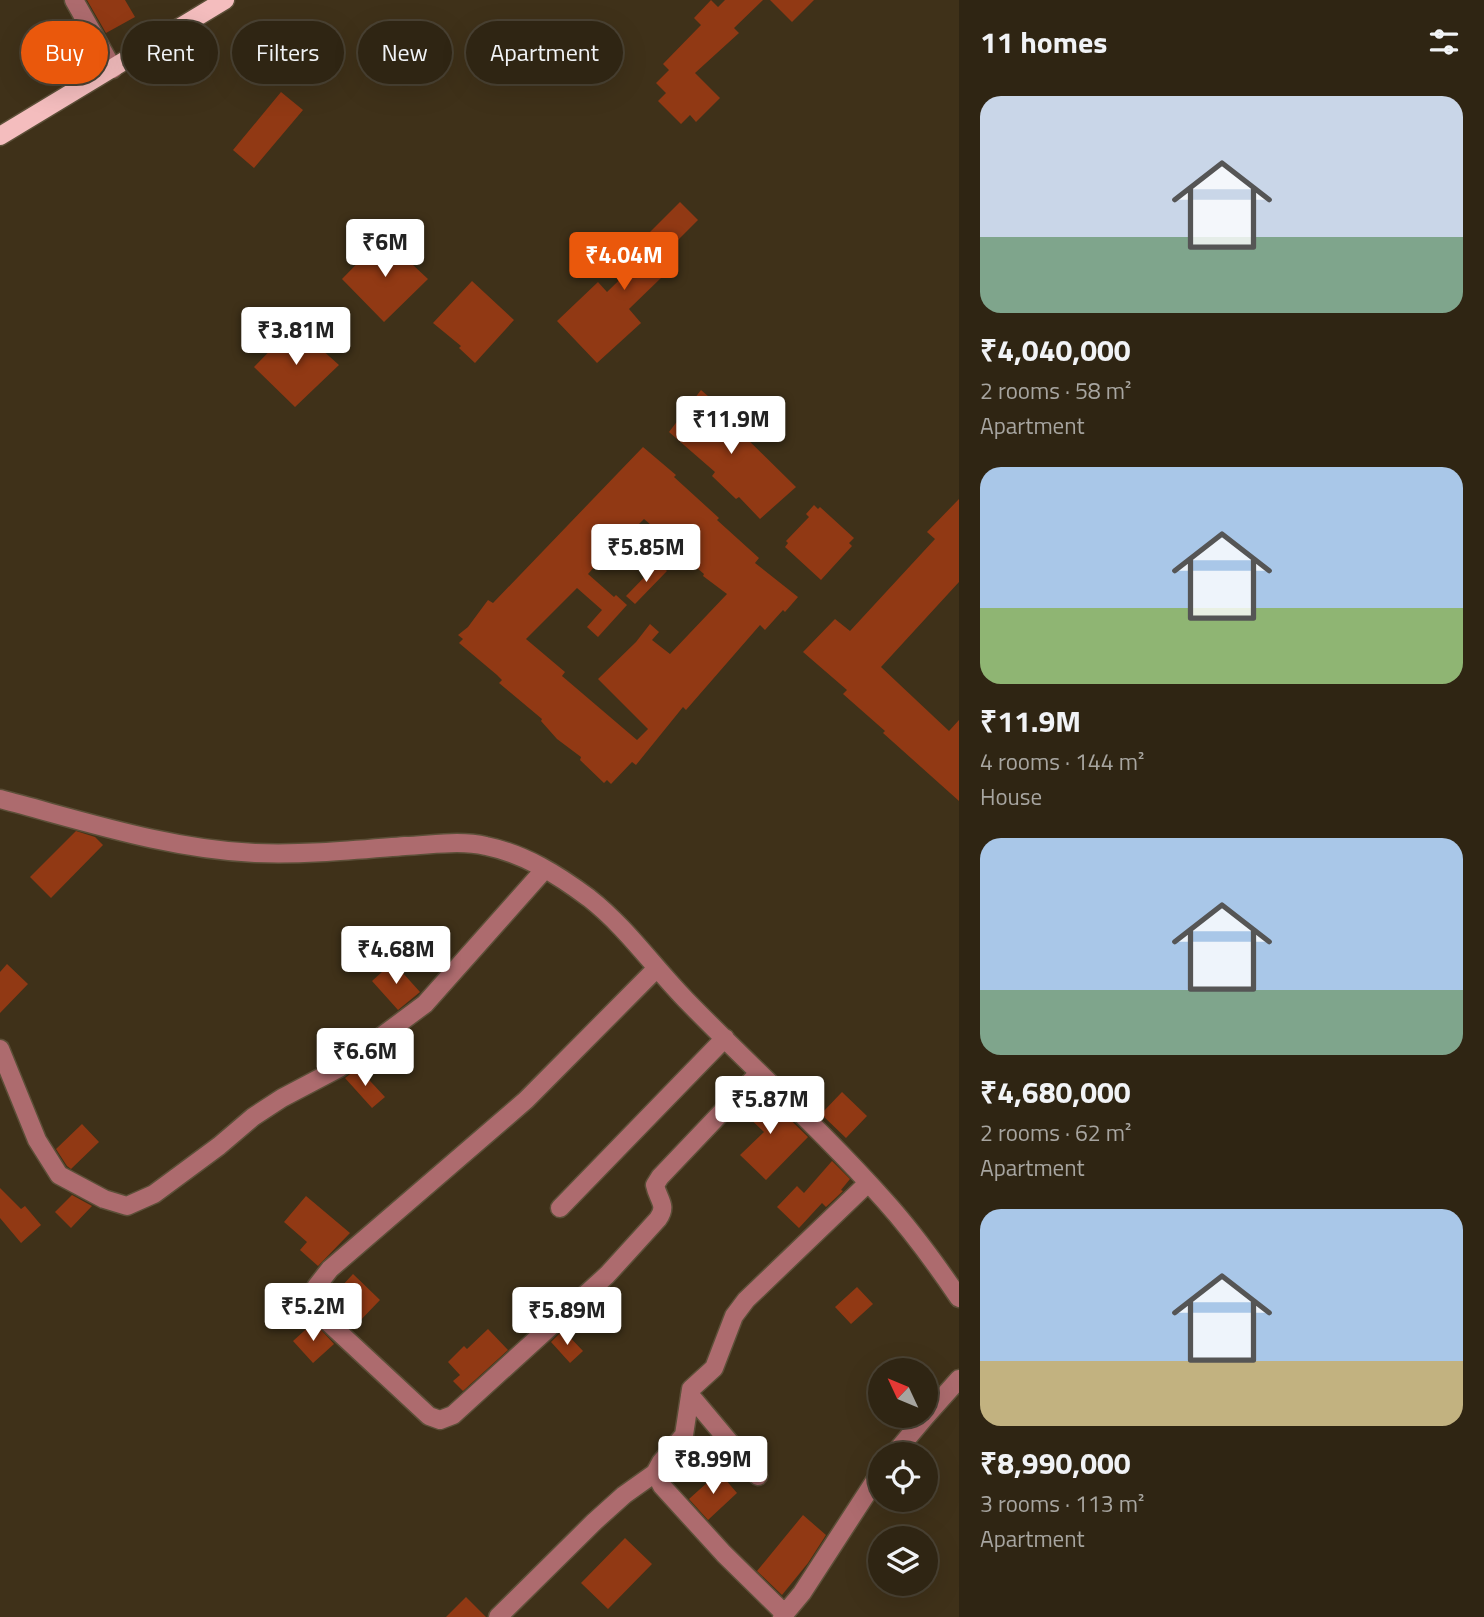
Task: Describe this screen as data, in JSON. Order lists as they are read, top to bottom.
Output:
{
  "north": "top left",
  "page": {
    "heading": "11 homes",
    "chip": [
      "Buy",
      "Rent",
      "Filters",
      "New",
      "Apartment"
    ],
    "list": [
      {
        "name": "₹4,040,000",
        "note": "2 rooms · 58 m² · Apartment"
      },
      {
        "name": "₹11.9M",
        "note": "4 rooms · 144 m² · House"
      },
      {
        "name": "₹4,680,000",
        "note": "2 rooms · 62 m² · Apartment"
      },
      {
        "name": "₹8,990,000",
        "note": "3 rooms · 113 m² · Apartment"
      }
    ],
    "price": [
      "₹6M",
      "₹4.04M",
      "₹3.81M",
      "₹11.9M",
      "₹5.85M",
      "₹4.68M",
      "₹6.6M",
      "₹5.87M",
      "₹5.2M",
      "₹5.89M",
      "₹8.99M"
    ]
  }
}
